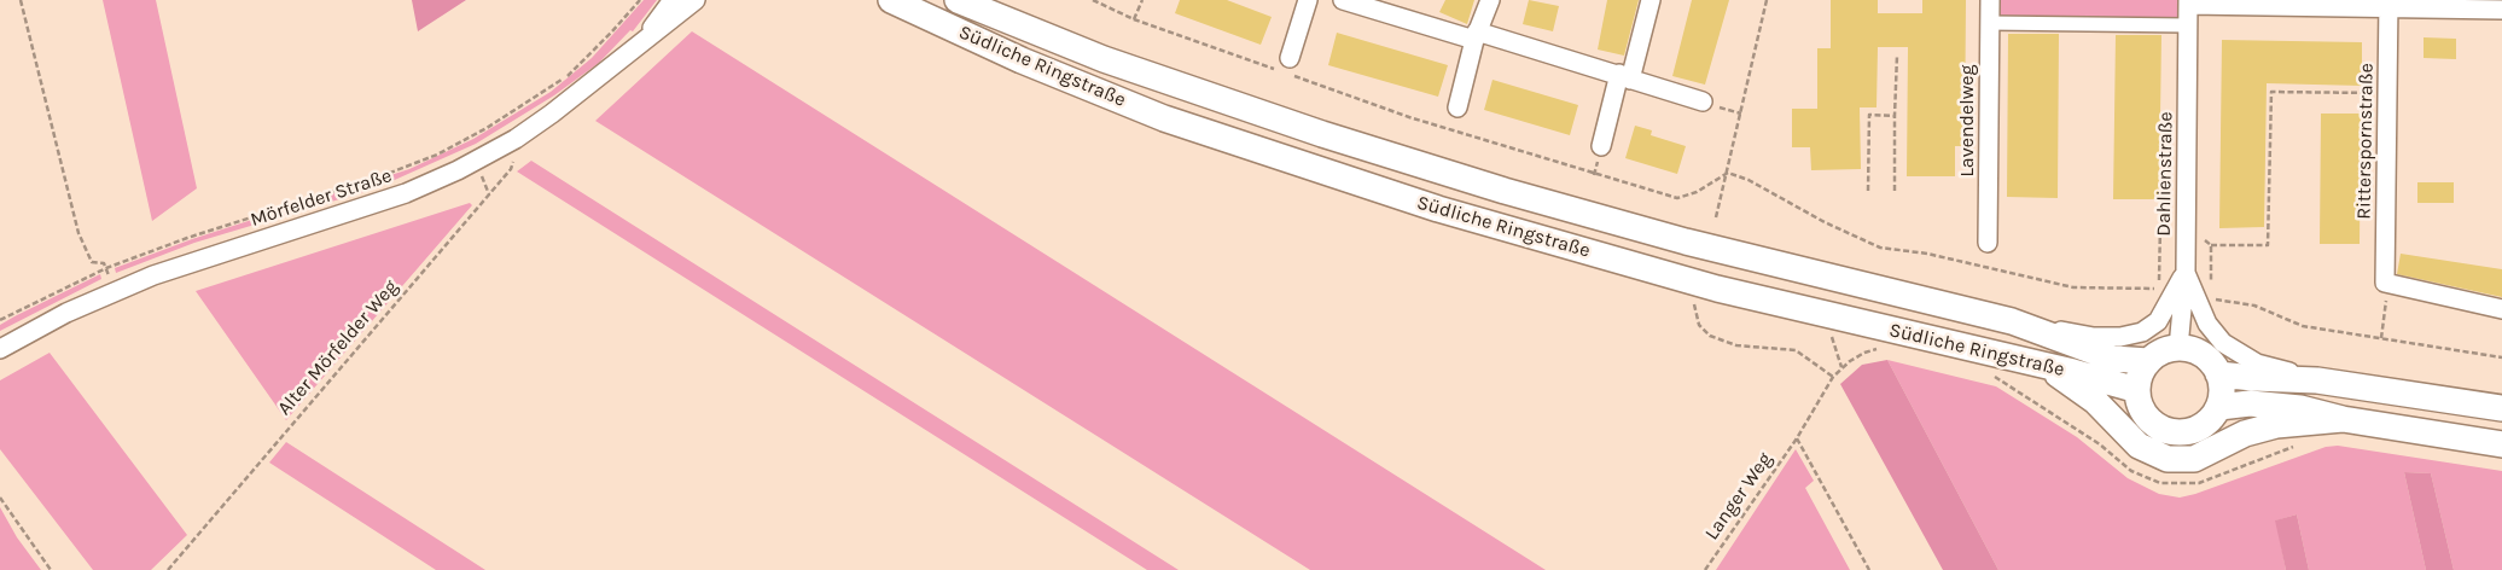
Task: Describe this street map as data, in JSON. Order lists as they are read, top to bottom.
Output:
{
  "streets": {
    "main road": ["Südliche Ringstraße"],
    "street": [
      "Lavendelweg",
      "Ritterspornstraße",
      "Dahlienstraße",
      "Mörfelder Straße"
    ],
    "path": ["Alter Mörfelder Weg", "Langer Weg"]
  },
  "crossings": [
    ["Südliche Ringstraße", "Dahlienstraße"],
    ["Mörfelder Straße", "Alter Mörfelder Weg"]
  ]
}
